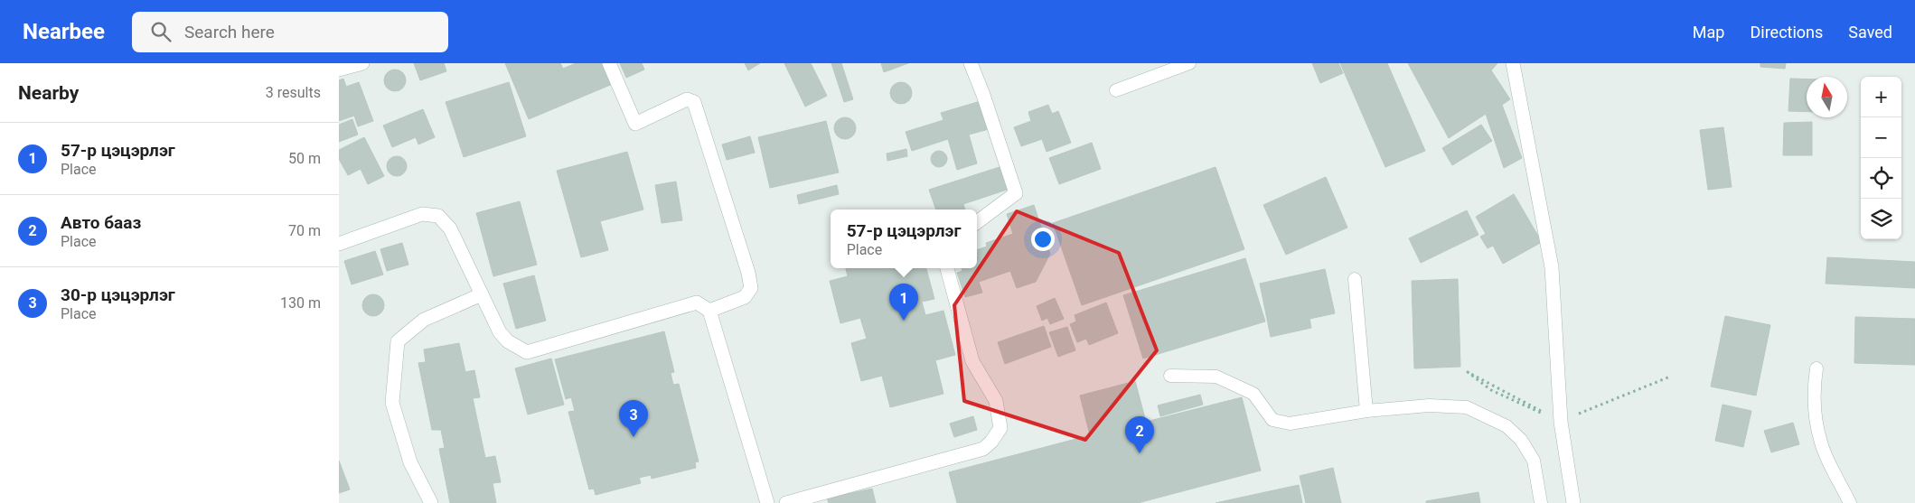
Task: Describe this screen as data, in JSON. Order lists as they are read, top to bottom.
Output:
{
  "north": "top",
  "page": {
    "header": "Nearbee",
    "search": "Search here",
    "nav": ["Map", "Directions", "Saved"],
    "heading": ["Nearby", "3 results"],
    "map_buttons": ["+", "−"],
    "list": [
      {
        "mark": "1",
        "name": "57-р цэцэрлэг",
        "note": "Place",
        "value": "50 m"
      },
      {
        "mark": "2",
        "name": "Авто бааз",
        "note": "Place",
        "value": "70 m"
      },
      {
        "mark": "3",
        "name": "30-р цэцэрлэг",
        "note": "Place",
        "value": "130 m"
      }
    ],
    "popup": ["57-р цэцэрлэг", "Place"],
    "pins": ["1", "3", "2"]
  }
}
